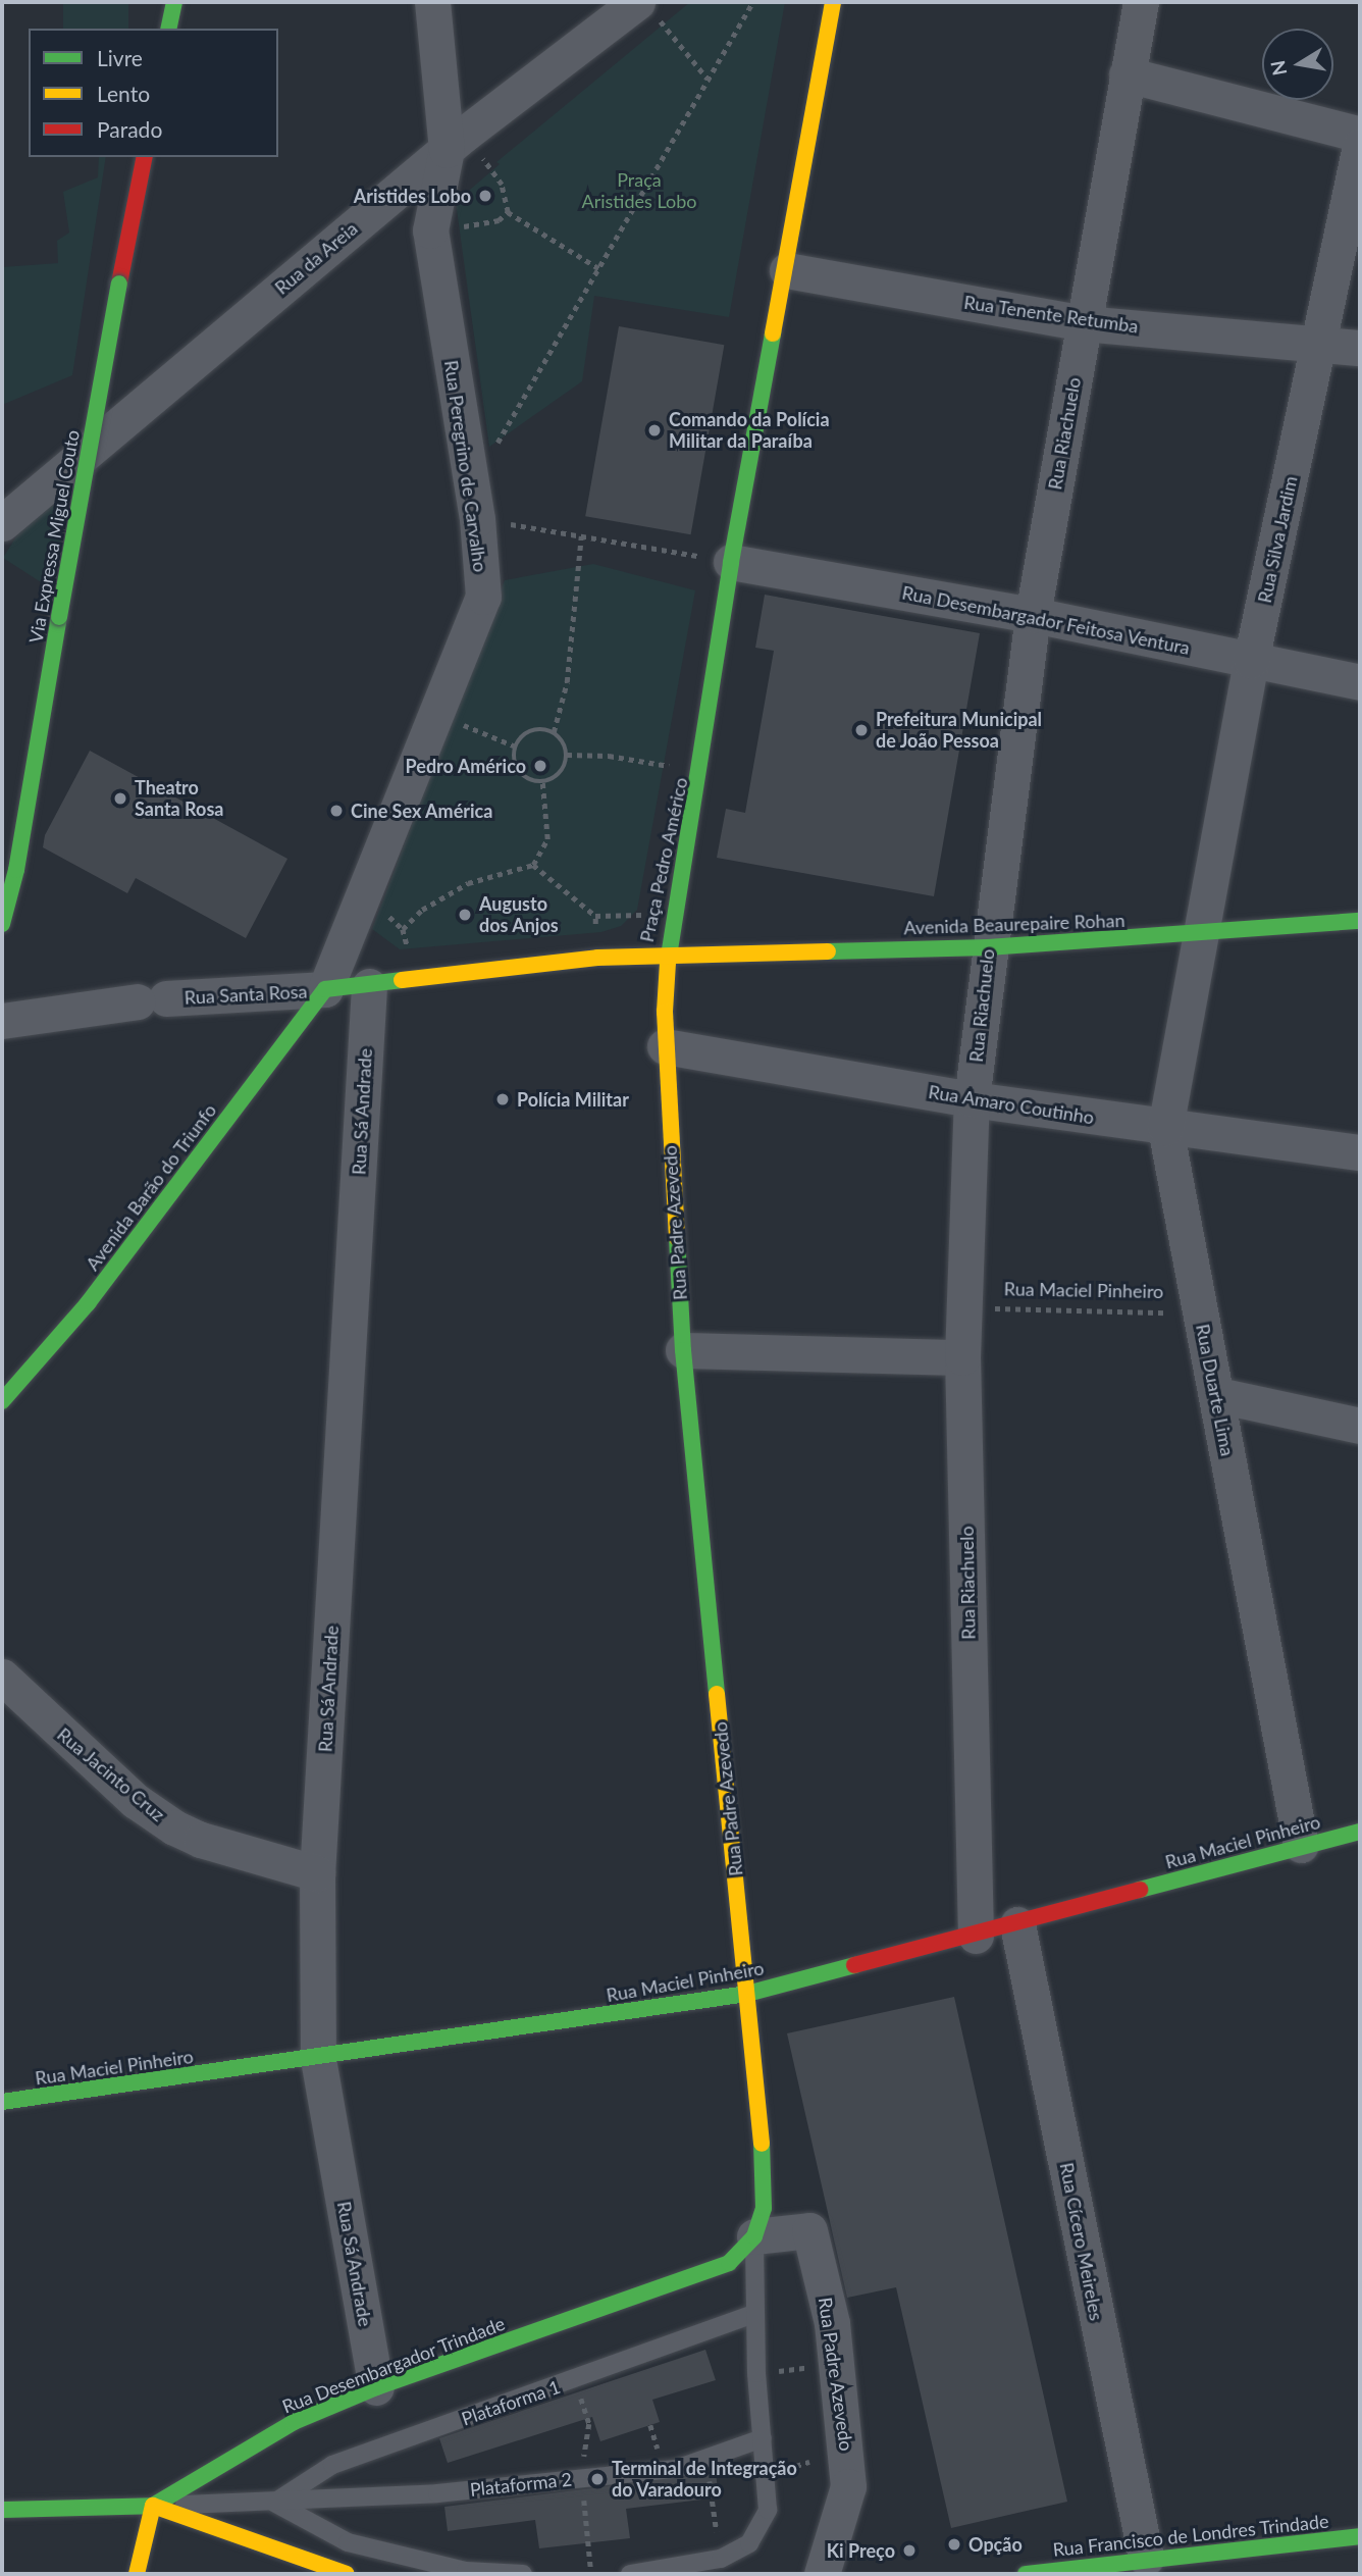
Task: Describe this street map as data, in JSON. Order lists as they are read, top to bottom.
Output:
{
  "streets": {
    "main road": [
      "Via Expressa Miguel Couto",
      "Praça Pedro Américo",
      "Avenida Beaurepaire Rohan",
      "Avenida Barão do Triunfo",
      "Rua Padre Azevedo",
      "Rua Maciel Pinheiro",
      "Rua Desembargador Trindade",
      "Rua Francisco de Londres Trindade"
    ],
    "street": [
      "Rua da Areia",
      "Rua Tenente Retumba",
      "Rua Riachuelo",
      "Rua Peregrino de Carvalho",
      "Rua Silva Jardim",
      "Rua Desembargador Feitosa Ventura",
      "Rua Santa Rosa",
      "Rua Amaro Coutinho",
      "Rua Sá Andrade",
      "Rua Duarte Lima",
      "Rua Jacinto Cruz",
      "Rua Cícero Meireles"
    ],
    "lane": ["Plataforma 1", "Plataforma 2"]
  },
  "crossings": [
    ["Rua da Areia", "Rua Peregrino de Carvalho"],
    ["Rua Tenente Retumba", "Rua Riachuelo"],
    ["Rua Tenente Retumba", "Rua Silva Jardim"],
    ["Rua Riachuelo", "Rua Desembargador Feitosa Ventura"],
    ["Rua Riachuelo", "Avenida Beaurepaire Rohan"],
    ["Rua Riachuelo", "Rua Amaro Coutinho"],
    ["Rua Riachuelo", "Rua Maciel Pinheiro"],
    ["Rua Peregrino de Carvalho", "Praça Pedro Américo"],
    ["Rua Peregrino de Carvalho", "Rua Santa Rosa"],
    ["Rua Peregrino de Carvalho", "Avenida Barão do Triunfo"],
    ["Rua Silva Jardim", "Rua Desembargador Feitosa Ventura"],
    ["Rua Silva Jardim", "Avenida Beaurepaire Rohan"],
    ["Rua Silva Jardim", "Rua Duarte Lima"],
    ["Rua Desembargador Feitosa Ventura", "Praça Pedro Américo"],
    ["Praça Pedro Américo", "Avenida Beaurepaire Rohan"],
    ["Praça Pedro Américo", "Rua Santa Rosa"],
    ["Praça Pedro Américo", "Rua Sá Andrade"],
    ["Praça Pedro Américo", "Avenida Barão do Triunfo"],
    ["Praça Pedro Américo", "Rua Padre Azevedo"],
    ["Avenida Beaurepaire Rohan", "Rua Padre Azevedo"],
    ["Avenida Beaurepaire Rohan", "Rua Duarte Lima"],
    ["Rua Santa Rosa", "Avenida Barão do Triunfo"],
    ["Rua Amaro Coutinho", "Rua Padre Azevedo"],
    ["Rua Amaro Coutinho", "Rua Duarte Lima"],
    ["Rua Sá Andrade", "Rua Maciel Pinheiro"],
    ["Rua Sá Andrade", "Rua Jacinto Cruz"],
    ["Rua Sá Andrade", "Rua Desembargador Trindade"],
    ["Rua Padre Azevedo", "Rua Maciel Pinheiro"],
    ["Rua Padre Azevedo", "Rua Desembargador Trindade"],
    ["Rua Maciel Pinheiro", "Rua Duarte Lima"],
    ["Rua Maciel Pinheiro", "Rua Cícero Meireles"],
    ["Rua Cícero Meireles", "Rua Francisco de Londres Trindade"],
    ["Plataforma 1", "Plataforma 2"]
  ],
  "parks": ["Praça Aristides Lobo"],
  "places": [
    "Aristides Lobo",
    "Comando da Polícia Militar da Paraíba",
    "Prefeitura Municipal de João Pessoa",
    "Pedro Américo",
    "Theatro Santa Rosa",
    "Cine Sex América",
    "Augusto dos Anjos",
    "Polícia Militar",
    "Terminal de Integração do Varadouro",
    "Opção",
    "Ki Preço"
  ],
  "legend": ["Livre", "Lento", "Parado"],
  "north": "left"
}
